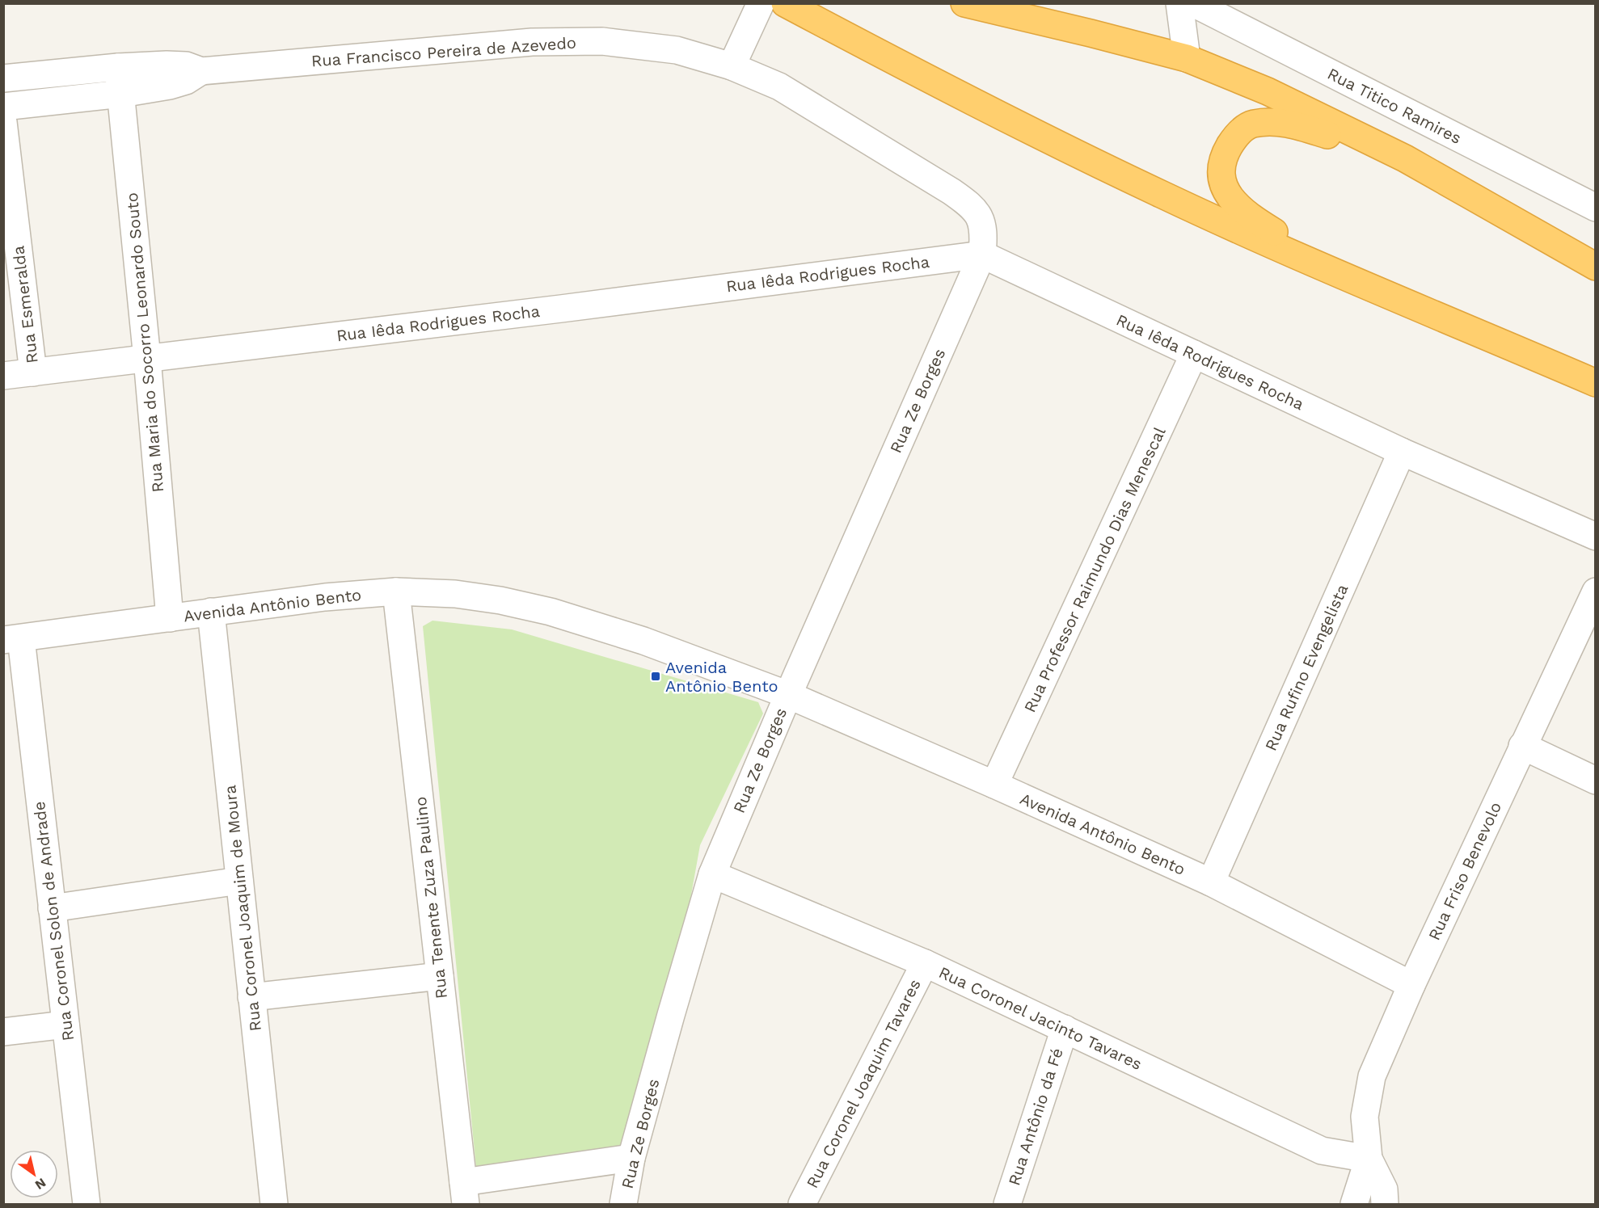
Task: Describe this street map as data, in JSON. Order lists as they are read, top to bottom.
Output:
{
  "streets": {
    "street": [
      "Rua Francisco Pereira de Azevedo",
      "Rua Titico Ramires",
      "Rua Iêda Rodrigues Rocha",
      "Rua Esmeralda",
      "Rua Maria do Socorro Leonardo Souto",
      "Rua Ze Borges",
      "Rua Professor Raimundo Dias Menescal",
      "Avenida Antônio Bento",
      "Rua Rufino Evengelista",
      "Rua Friso Benevolo",
      "Rua Tenente Zuza Paulino",
      "Rua Coronel Joaquim de Moura",
      "Rua Coronel Solon de Andrade",
      "Rua Coronel Jacinto Tavares",
      "Rua Coronel Joaquim Tavares",
      "Rua Antônio da Fé"
    ]
  },
  "crossings": [
    ["Rua Francisco Pereira de Azevedo", "Rua Iêda Rodrigues Rocha"],
    ["Rua Francisco Pereira de Azevedo", "Rua Maria do Socorro Leonardo Souto"],
    ["Rua Francisco Pereira de Azevedo", "Rua Ze Borges"],
    ["Rua Iêda Rodrigues Rocha", "Rua Esmeralda"],
    ["Rua Iêda Rodrigues Rocha", "Rua Maria do Socorro Leonardo Souto"],
    ["Rua Iêda Rodrigues Rocha", "Rua Ze Borges"],
    ["Rua Iêda Rodrigues Rocha", "Rua Professor Raimundo Dias Menescal"],
    ["Rua Iêda Rodrigues Rocha", "Rua Rufino Evengelista"],
    ["Rua Maria do Socorro Leonardo Souto", "Avenida Antônio Bento"],
    ["Rua Ze Borges", "Avenida Antônio Bento"],
    ["Rua Ze Borges", "Rua Coronel Jacinto Tavares"],
    ["Rua Professor Raimundo Dias Menescal", "Avenida Antônio Bento"],
    ["Avenida Antônio Bento", "Rua Rufino Evengelista"],
    ["Avenida Antônio Bento", "Rua Friso Benevolo"],
    ["Avenida Antônio Bento", "Rua Tenente Zuza Paulino"],
    ["Avenida Antônio Bento", "Rua Coronel Joaquim de Moura"],
    ["Avenida Antônio Bento", "Rua Coronel Solon de Andrade"],
    ["Rua Friso Benevolo", "Rua Coronel Jacinto Tavares"],
    ["Rua Coronel Jacinto Tavares", "Rua Coronel Joaquim Tavares"],
    ["Rua Coronel Jacinto Tavares", "Rua Antônio da Fé"]
  ],
  "places": {
    "transit": ["Avenida Antônio Bento"]
  },
  "north": "bottom right"
}
